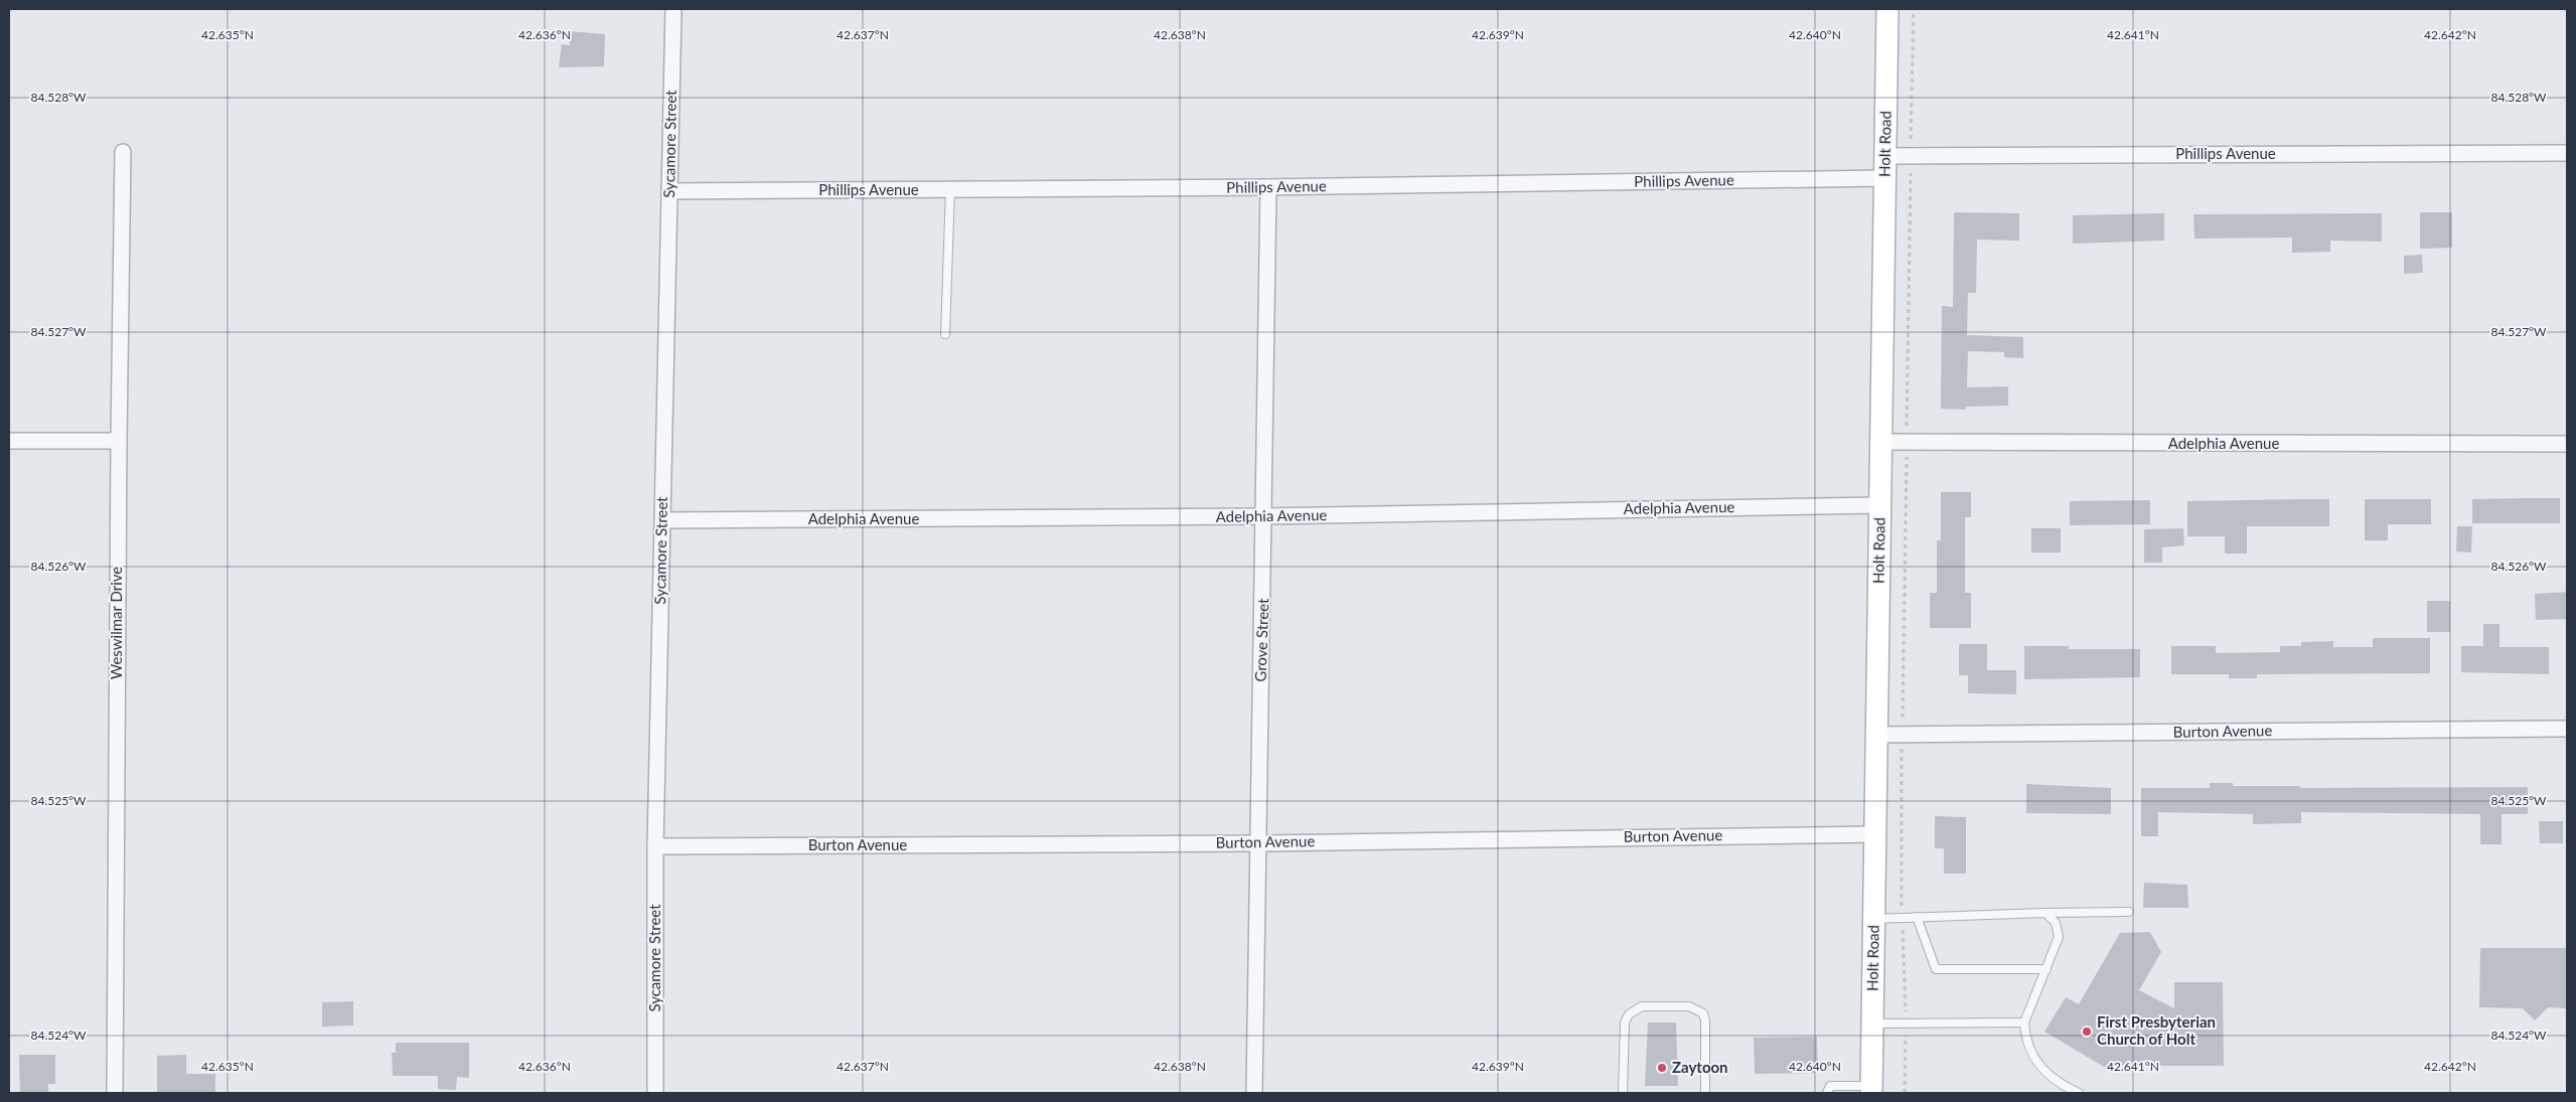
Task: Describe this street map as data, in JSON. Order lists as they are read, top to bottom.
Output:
{
  "streets": {
    "main road": ["Holt Road"],
    "street": [
      "Sycamore Street",
      "Phillips Avenue",
      "Adelphia Avenue",
      "Weswilmar Drive",
      "Grove Street",
      "Burton Avenue"
    ]
  },
  "crossings": [
    ["Sycamore Street", "Phillips Avenue"],
    ["Sycamore Street", "Adelphia Avenue"],
    ["Sycamore Street", "Burton Avenue"],
    ["Holt Road", "Phillips Avenue"],
    ["Holt Road", "Adelphia Avenue"],
    ["Holt Road", "Burton Avenue"],
    ["Phillips Avenue", "Grove Street"],
    ["Adelphia Avenue", "Grove Street"],
    ["Grove Street", "Burton Avenue"]
  ],
  "places": ["First Presbyterian Church of Holt", "Zaytoon"],
  "coordinates": [
    "42.635°N",
    "42.636°N",
    "42.637°N",
    "42.638°N",
    "42.639°N",
    "42.640°N",
    "42.641°N",
    "42.642°N",
    "84.528°W",
    "84.527°W",
    "84.526°W",
    "84.525°W",
    "84.524°W"
  ]
}
